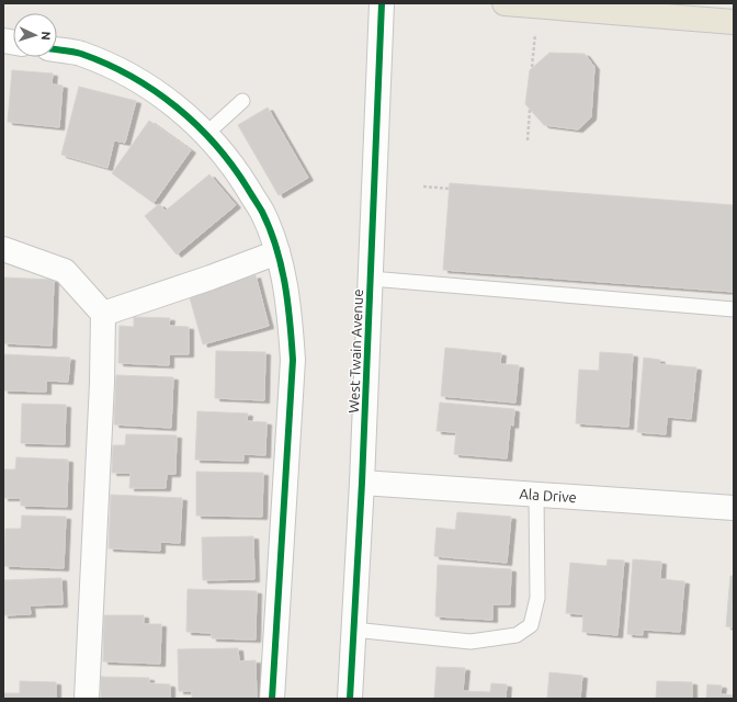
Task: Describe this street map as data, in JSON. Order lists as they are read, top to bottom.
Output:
{
  "streets": {
    "street": ["West Twain Avenue", "Ala Drive"]
  },
  "crossings": [
    ["West Twain Avenue", "Ala Drive"]
  ],
  "north": "right"
}
